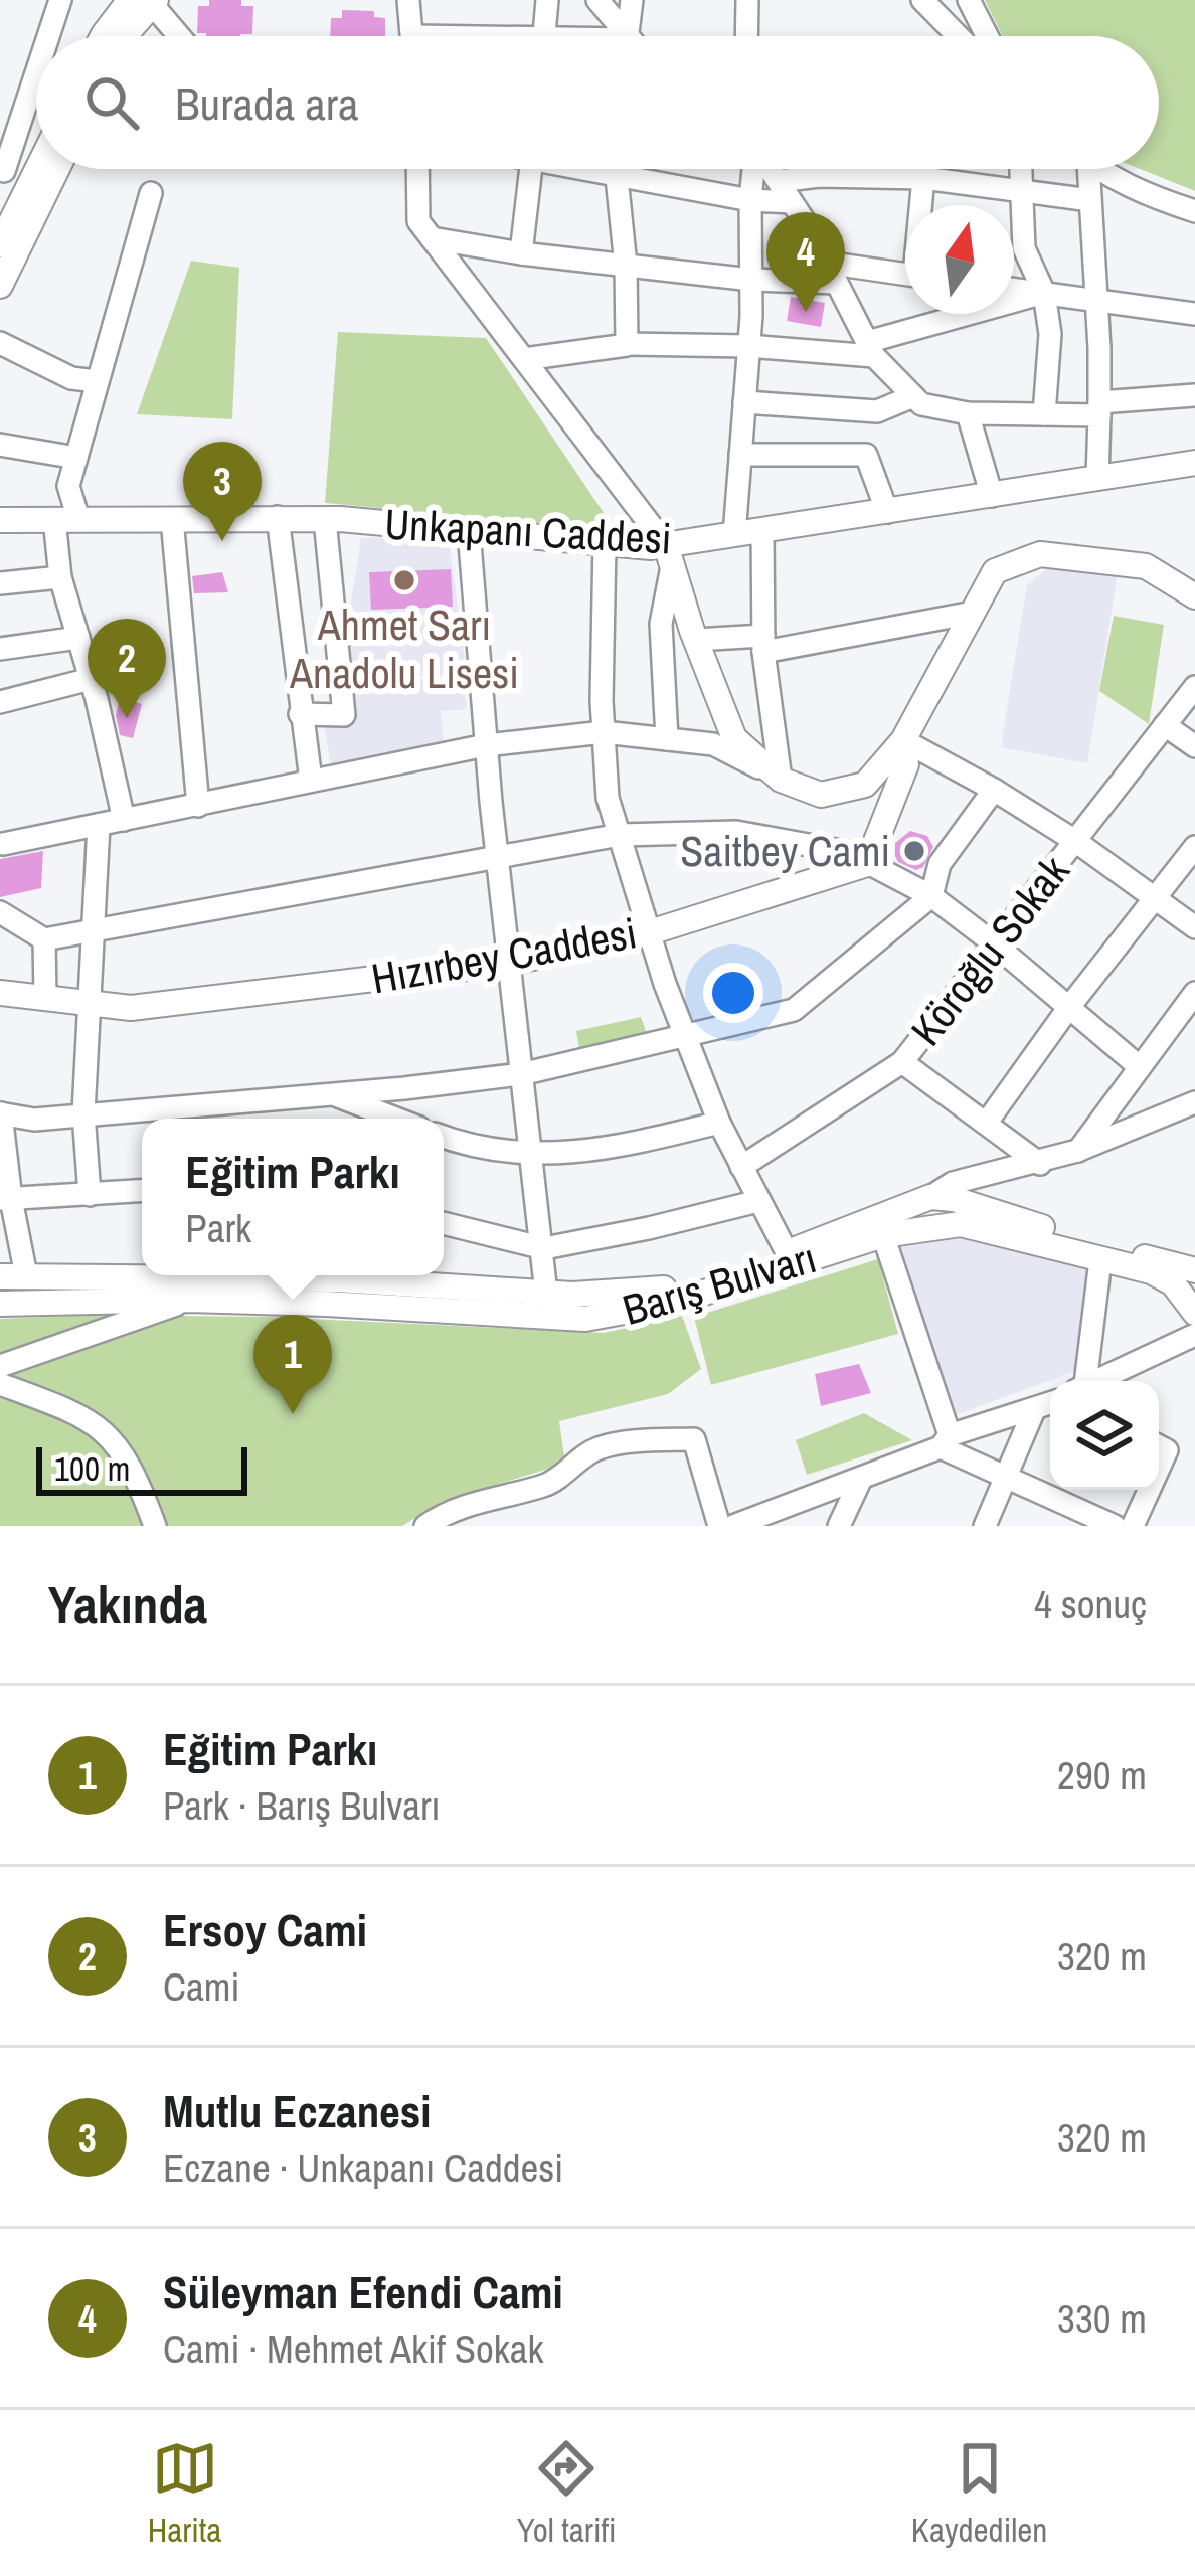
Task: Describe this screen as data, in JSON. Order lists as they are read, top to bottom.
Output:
{
  "streets": {
    "main road": ["Unkapanı Caddesi", "Hızırbey Caddesi", "Barış Bulvarı"],
    "street": ["Köroğlu Sokak"]
  },
  "places": ["Ahmet Sarı Anadolu Lisesi", "Saitbey Cami"],
  "scale_bar": "100 m",
  "north": "top",
  "page": {
    "search": "Burada ara",
    "pins": [
      "4",
      "3",
      "2",
      "1"
    ],
    "popup": ["Eğitim Parkı", "Park"],
    "scale": "100 m",
    "heading": ["Yakında", "4 sonuç"],
    "list": [
      {
        "mark": "1",
        "name": "Eğitim Parkı",
        "note": "Park · Barış Bulvarı",
        "value": "290 m"
      },
      {
        "mark": "2",
        "name": "Ersoy Cami",
        "note": "Cami",
        "value": "320 m"
      },
      {
        "mark": "3",
        "name": "Mutlu Eczanesi",
        "note": "Eczane · Unkapanı Caddesi",
        "value": "320 m"
      },
      {
        "mark": "4",
        "name": "Süleyman Efendi Cami",
        "note": "Cami · Mehmet Akif Sokak",
        "value": "330 m"
      }
    ],
    "nav": ["Harita", "Yol tarifi", "Kaydedilen"]
  }
}
